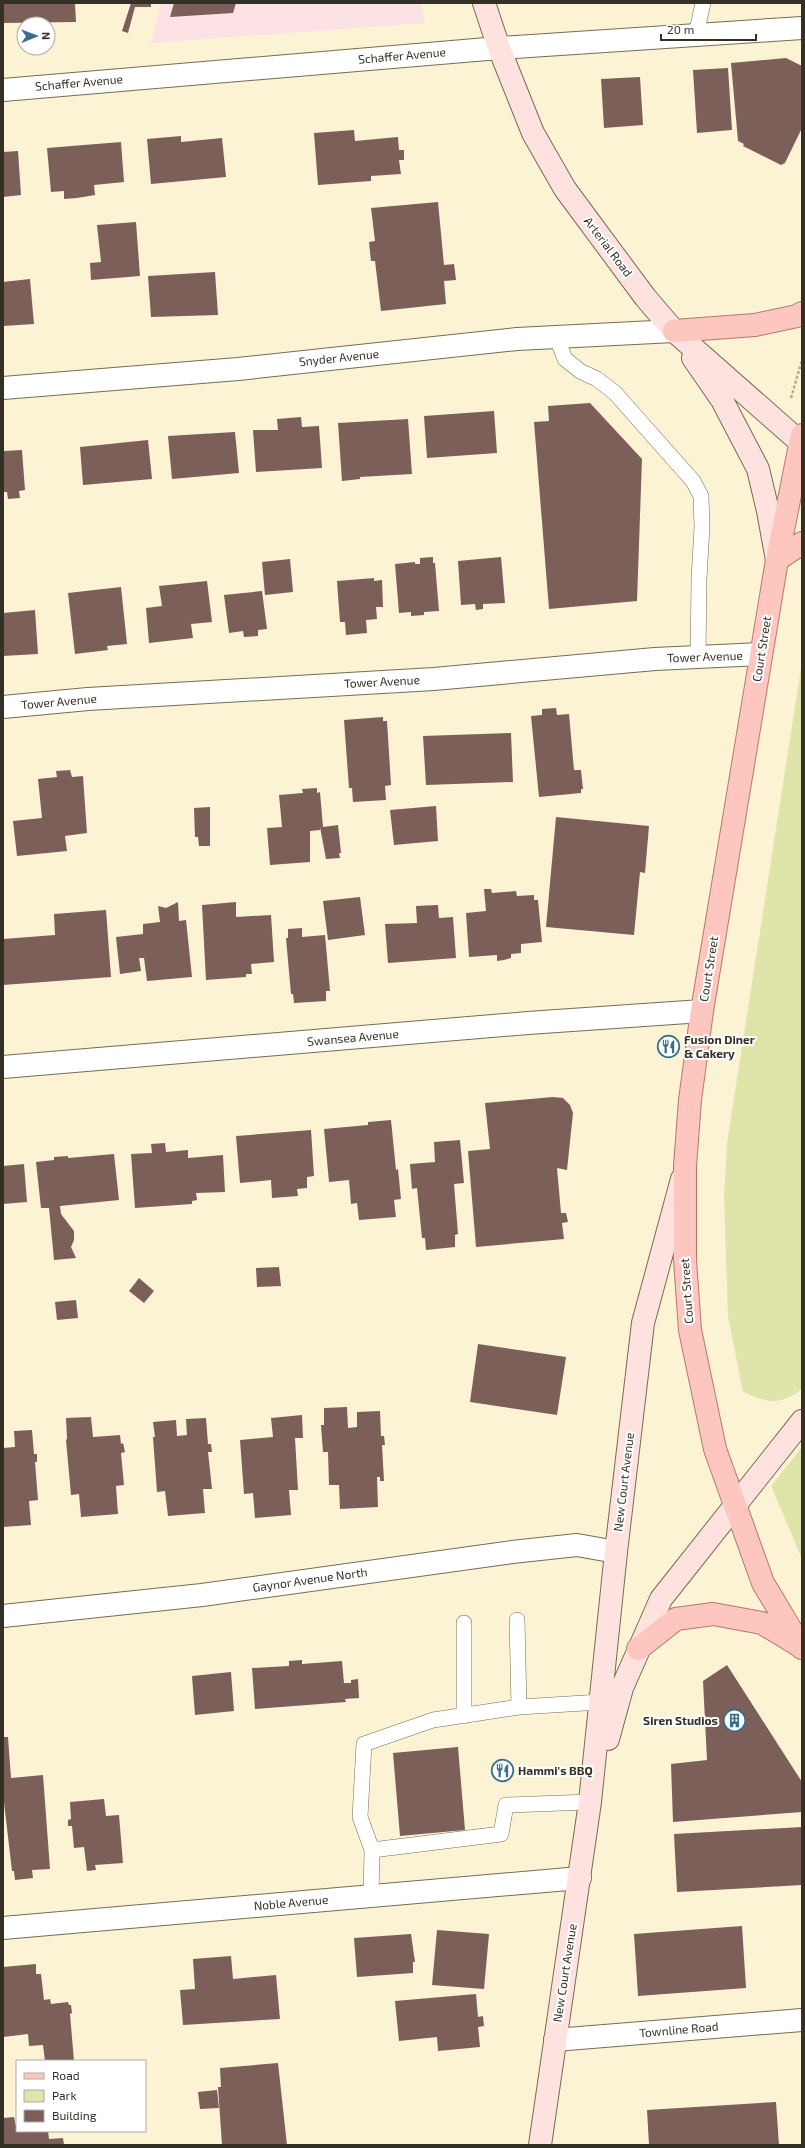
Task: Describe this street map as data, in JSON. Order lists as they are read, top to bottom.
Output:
{
  "streets": {
    "main road": ["Arterial Road", "Court Street", "New Court Avenue"],
    "street": [
      "Schaffer Avenue",
      "Snyder Avenue",
      "Tower Avenue",
      "Swansea Avenue",
      "Gaynor Avenue North",
      "Noble Avenue",
      "Townline Road"
    ]
  },
  "crossings": [
    ["Schaffer Avenue", "Arterial Road"],
    ["Arterial Road", "Snyder Avenue"],
    ["Arterial Road", "Court Street"],
    ["Court Street", "Tower Avenue"],
    ["Court Street", "Swansea Avenue"],
    ["Court Street", "New Court Avenue"],
    ["New Court Avenue", "Gaynor Avenue North"],
    ["New Court Avenue", "Noble Avenue"],
    ["New Court Avenue", "Townline Road"]
  ],
  "places": {
    "restaurant": ["Fusion Diner & Cakery", "Hammi's BBQ"],
    "building": ["Siren Studios"]
  },
  "legend": ["Road", "Park", "Building"],
  "scale_bar": "20 m",
  "north": "right"
}
